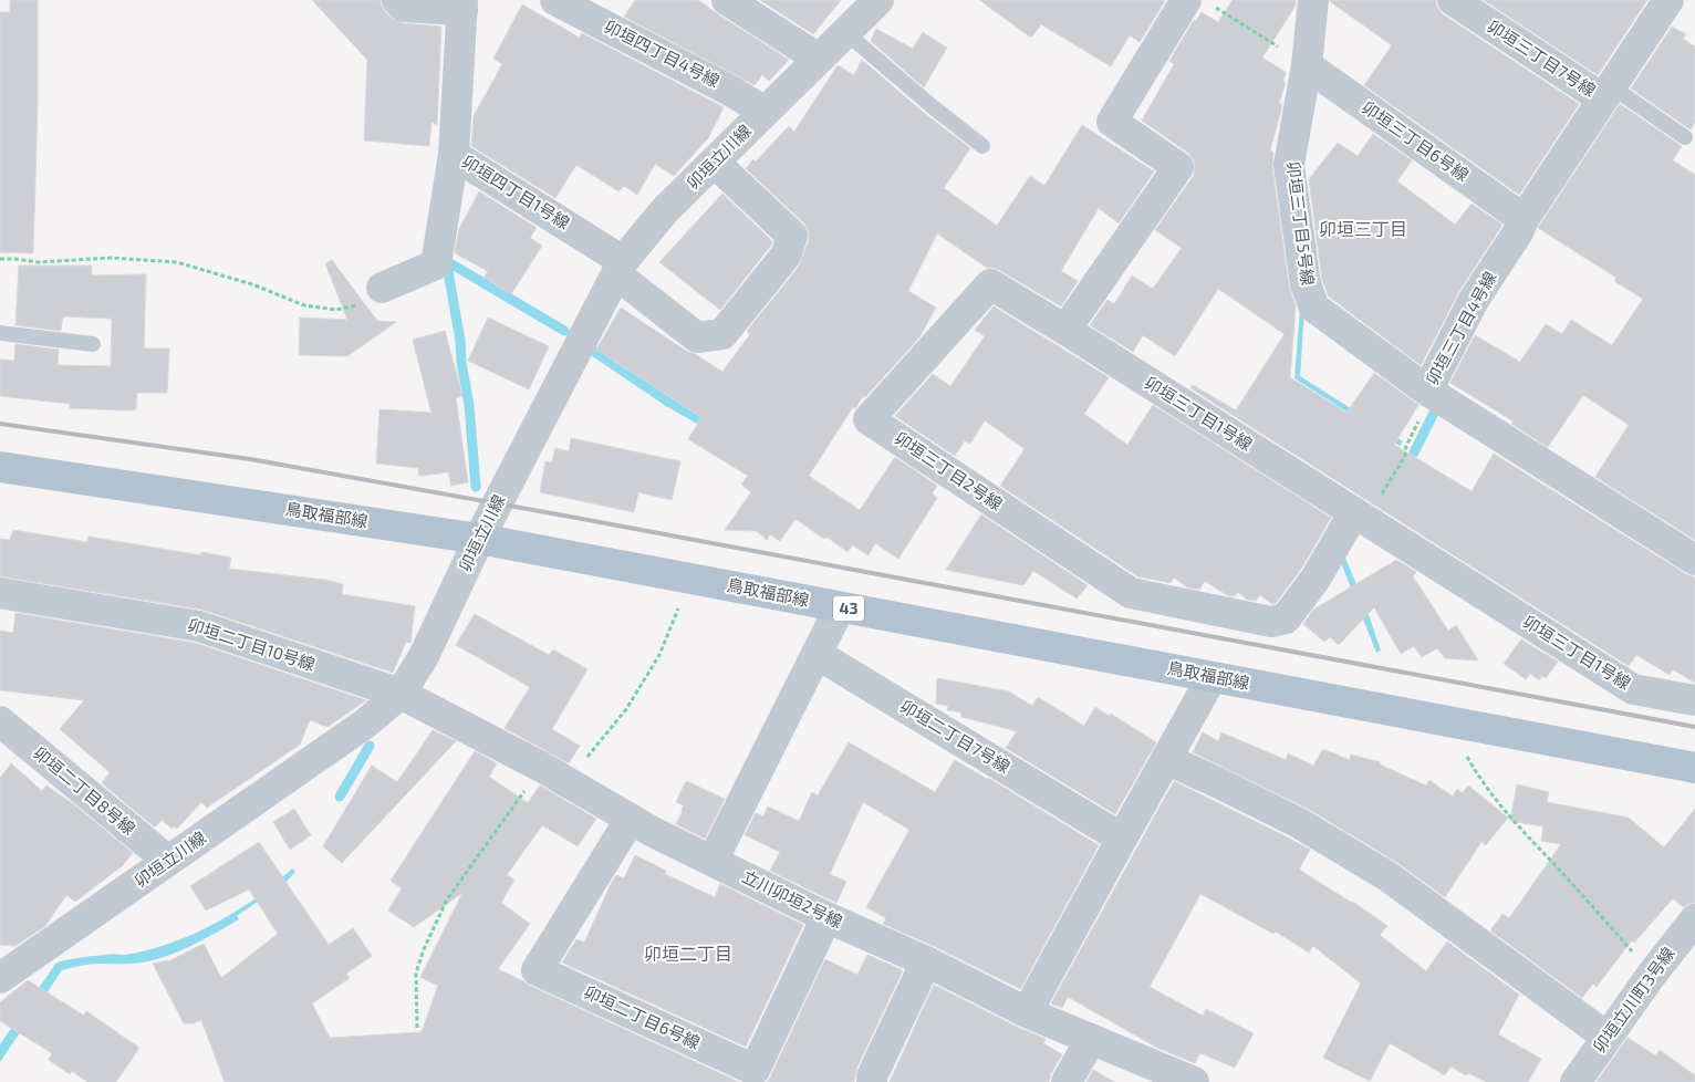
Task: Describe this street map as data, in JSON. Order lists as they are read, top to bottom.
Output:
{
  "streets": {
    "main road": ["鳥取福部線", "43"],
    "street": [
      "卯垣四丁目4号線",
      "卯垣三丁目7号線",
      "卯垣三丁目6号線",
      "卯垣立川線",
      "卯垣四丁目1号線",
      "卯垣三丁目5号線",
      "卯垣三丁目4号線",
      "卯垣三丁目1号線",
      "卯垣三丁目2号線",
      "卯垣二丁目10号線",
      "卯垣二丁目7号線",
      "卯垣二丁目8号線",
      "立川卯垣2号線",
      "卯垣立川町3号線",
      "卯垣二丁目6号線"
    ]
  },
  "crossings": [
    ["卯垣四丁目4号線", "卯垣立川線"],
    ["卯垣三丁目7号線", "卯垣三丁目4号線"],
    ["卯垣三丁目6号線", "卯垣三丁目5号線"],
    ["卯垣三丁目6号線", "卯垣三丁目4号線"],
    ["卯垣立川線", "卯垣四丁目1号線"],
    ["卯垣立川線", "鳥取福部線"],
    ["卯垣立川線", "卯垣二丁目10号線"],
    ["卯垣立川線", "卯垣二丁目8号線"],
    ["卯垣立川線", "立川卯垣2号線"],
    ["卯垣三丁目5号線", "卯垣三丁目4号線"],
    ["卯垣三丁目1号線", "卯垣三丁目2号線"],
    ["卯垣二丁目10号線", "立川卯垣2号線"],
    ["立川卯垣2号線", "卯垣二丁目6号線"]
  ],
  "districts": ["卯垣三丁目", "卯垣二丁目"]
}
